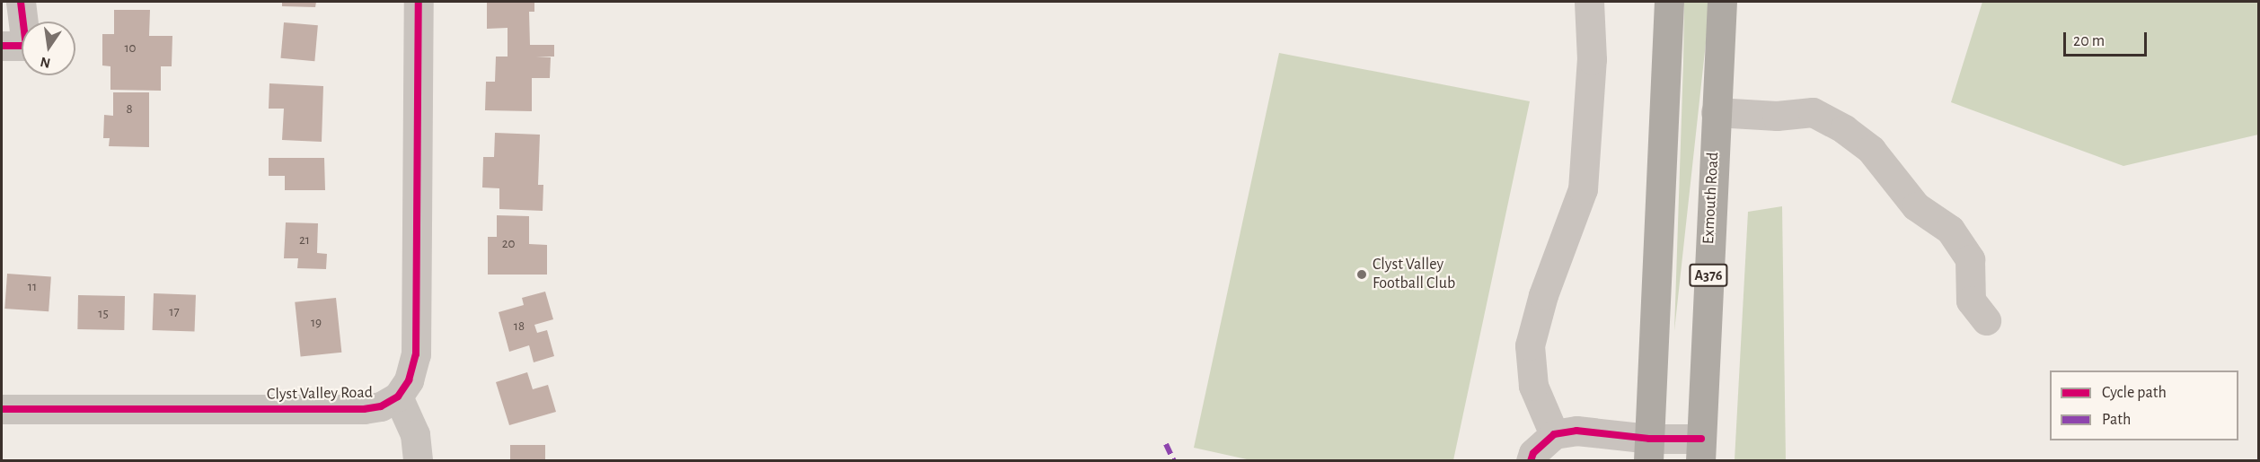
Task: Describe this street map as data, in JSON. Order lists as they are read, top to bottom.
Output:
{
  "streets": {
    "highway": ["Exmouth Road", "A376"],
    "street": ["Clyst Valley Road"]
  },
  "places": ["Clyst Valley Football Club"],
  "house_numbers": [
    "10",
    "8",
    "21",
    "20",
    "11",
    "17",
    "15",
    "19",
    "18"
  ],
  "legend": ["Cycle path", "Path"],
  "scale_bar": "20 m",
  "north": "bottom"
}
